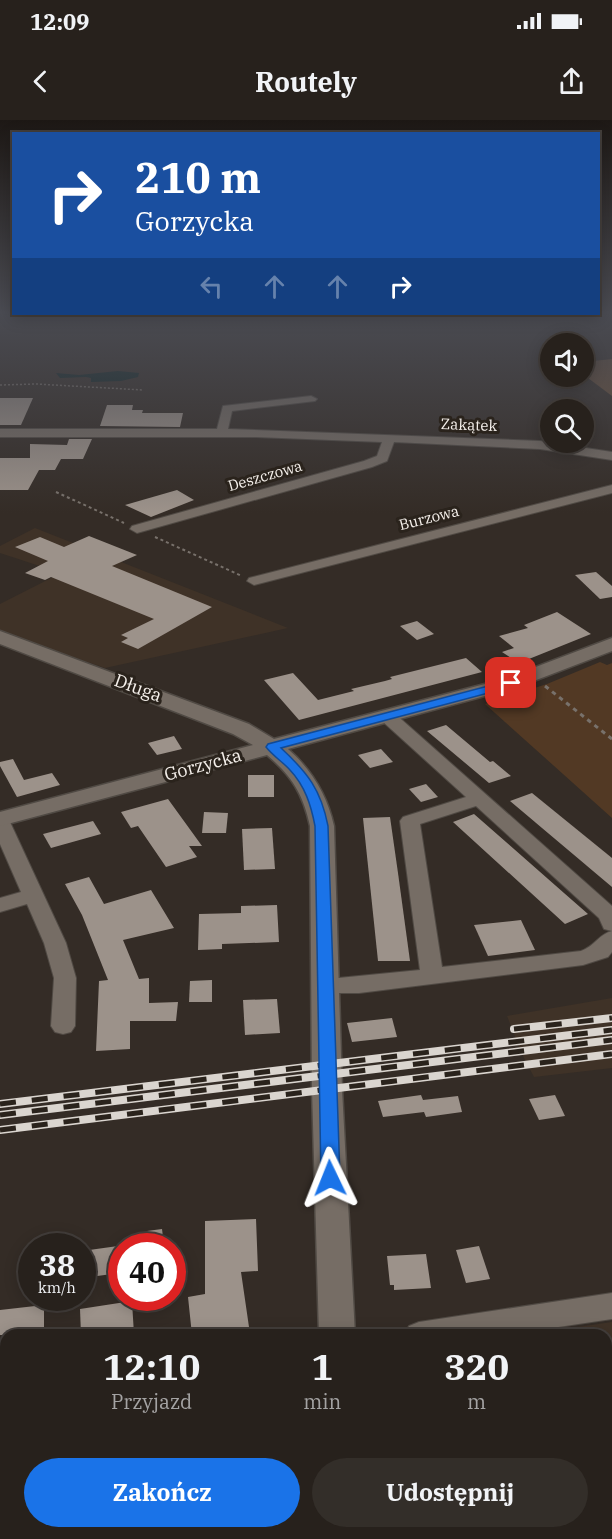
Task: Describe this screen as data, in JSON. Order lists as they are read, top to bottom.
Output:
{
  "streets": {
    "street": [
      "Zakątek",
      "Deszczowa",
      "Burzowa",
      "Długa",
      "Gorzycka"
    ]
  },
  "crossings": [
    ["Zakątek", "Deszczowa"],
    ["Długa", "Gorzycka"]
  ],
  "page": {
    "status": "12:09",
    "header": "Routely",
    "turn": ["210 m", "Gorzycka"],
    "speed": "38 km/h",
    "limit": "40",
    "eta": [
      "12:10",
      "Przyjazd",
      "1",
      "min",
      "320",
      "m"
    ],
    "buttons": ["Zakończ", "Udostępnij"]
  }
}
